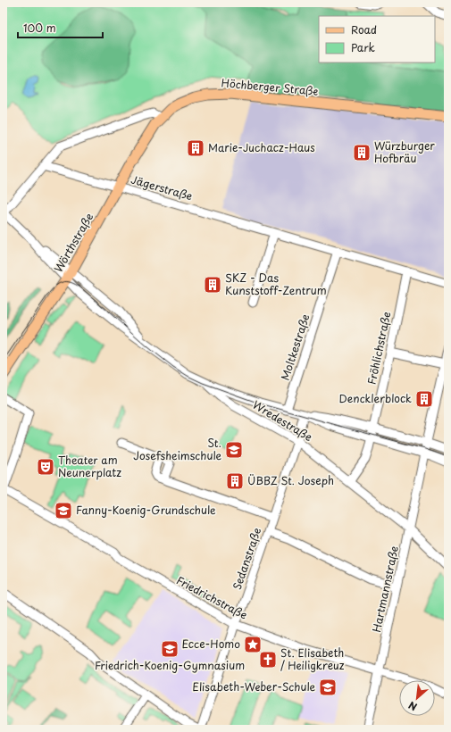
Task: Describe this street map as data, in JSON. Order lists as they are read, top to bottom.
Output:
{
  "streets": {
    "main road": ["Höchberger Straße", "Wörthstraße"],
    "street": [
      "Jägerstraße",
      "Moltkestraße",
      "Fröhlichstraße",
      "Wredestraße",
      "Sedanstraße",
      "Hartmannstraße",
      "Friedrichstraße"
    ]
  },
  "crossings": [
    ["Höchberger Straße", "Wörthstraße"],
    ["Jägerstraße", "Wörthstraße"],
    ["Jägerstraße", "Moltkestraße"],
    ["Jägerstraße", "Fröhlichstraße"],
    ["Wredestraße", "Sedanstraße"],
    ["Wredestraße", "Hartmannstraße"],
    ["Sedanstraße", "Friedrichstraße"],
    ["Hartmannstraße", "Friedrichstraße"]
  ],
  "places": {
    "building": [
      "Marie-Juchacz-Haus",
      "Würzburger Hofbräu",
      "SKZ - Das Kunststoff-Zentrum",
      "Dencklerblock",
      "ÜBBZ St. Joseph"
    ],
    "school or university": [
      "St. Josefsheimschule",
      "Fanny-Koenig-Grundschule",
      "Friedrich-Koenig-Gymnasium",
      "Elisabeth-Weber-Schule"
    ],
    "theatre": ["Theater am Neunerplatz"],
    "place": ["Ecce-Homo"],
    "church": ["St. Elisabeth / Heiligkreuz"]
  },
  "legend": ["Road", "Park"],
  "scale_bar": "100 m",
  "north": "bottom left"
}
